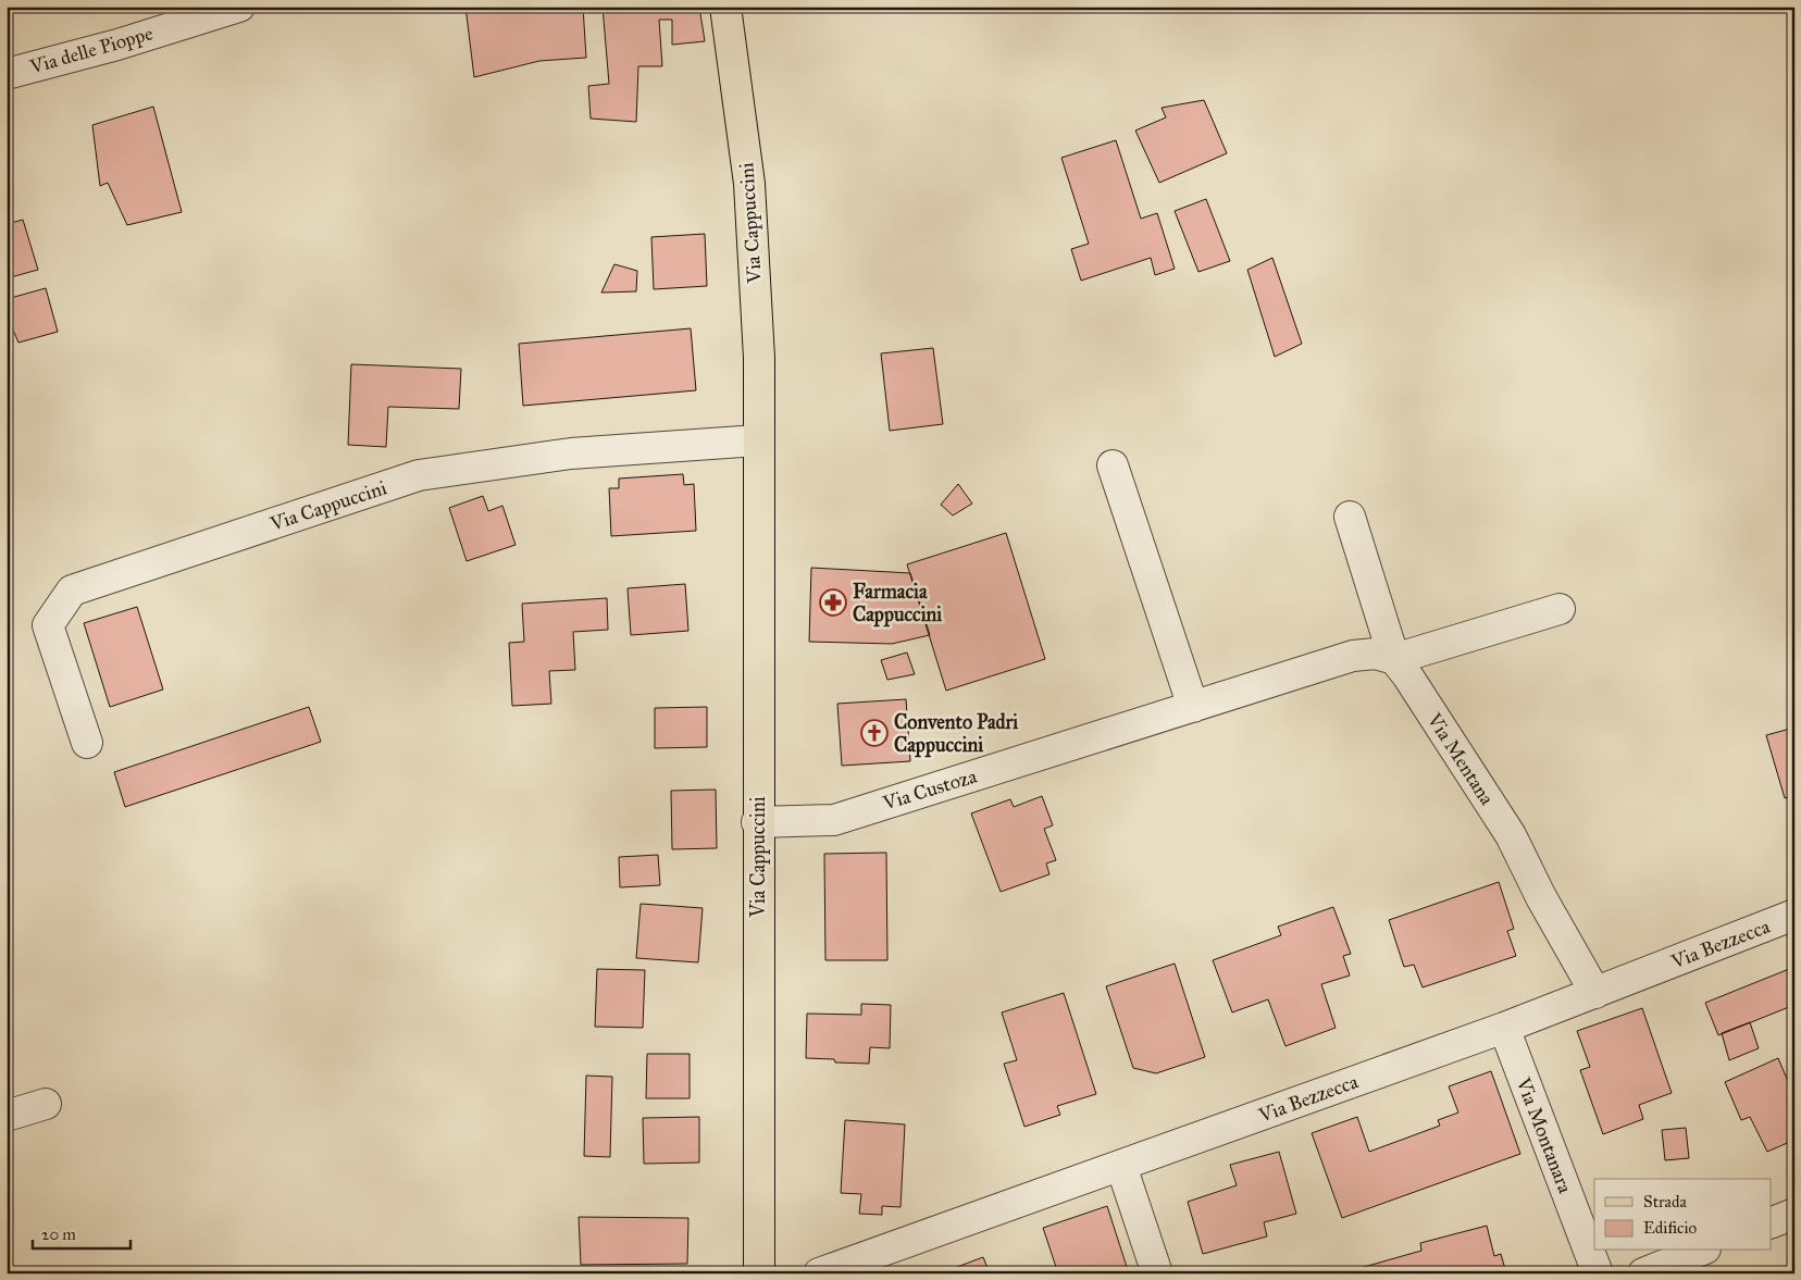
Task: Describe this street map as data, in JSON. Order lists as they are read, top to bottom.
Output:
{
  "streets": {
    "main road": ["Via Cappuccini"],
    "street": [
      "Via delle Pioppe",
      "Via Mentana",
      "Via Custoza",
      "Via Bezzecca",
      "Via Montanara"
    ]
  },
  "crossings": [
    ["Via Cappuccini", "Via Custoza"],
    ["Via Mentana", "Via Custoza"],
    ["Via Mentana", "Via Bezzecca"],
    ["Via Bezzecca", "Via Montanara"]
  ],
  "places": {
    "pharmacy": ["Farmacia Cappuccini"],
    "church": ["Convento Padri Cappuccini"]
  },
  "legend": ["Strada", "Edificio"],
  "scale_bar": "20 m"
}
